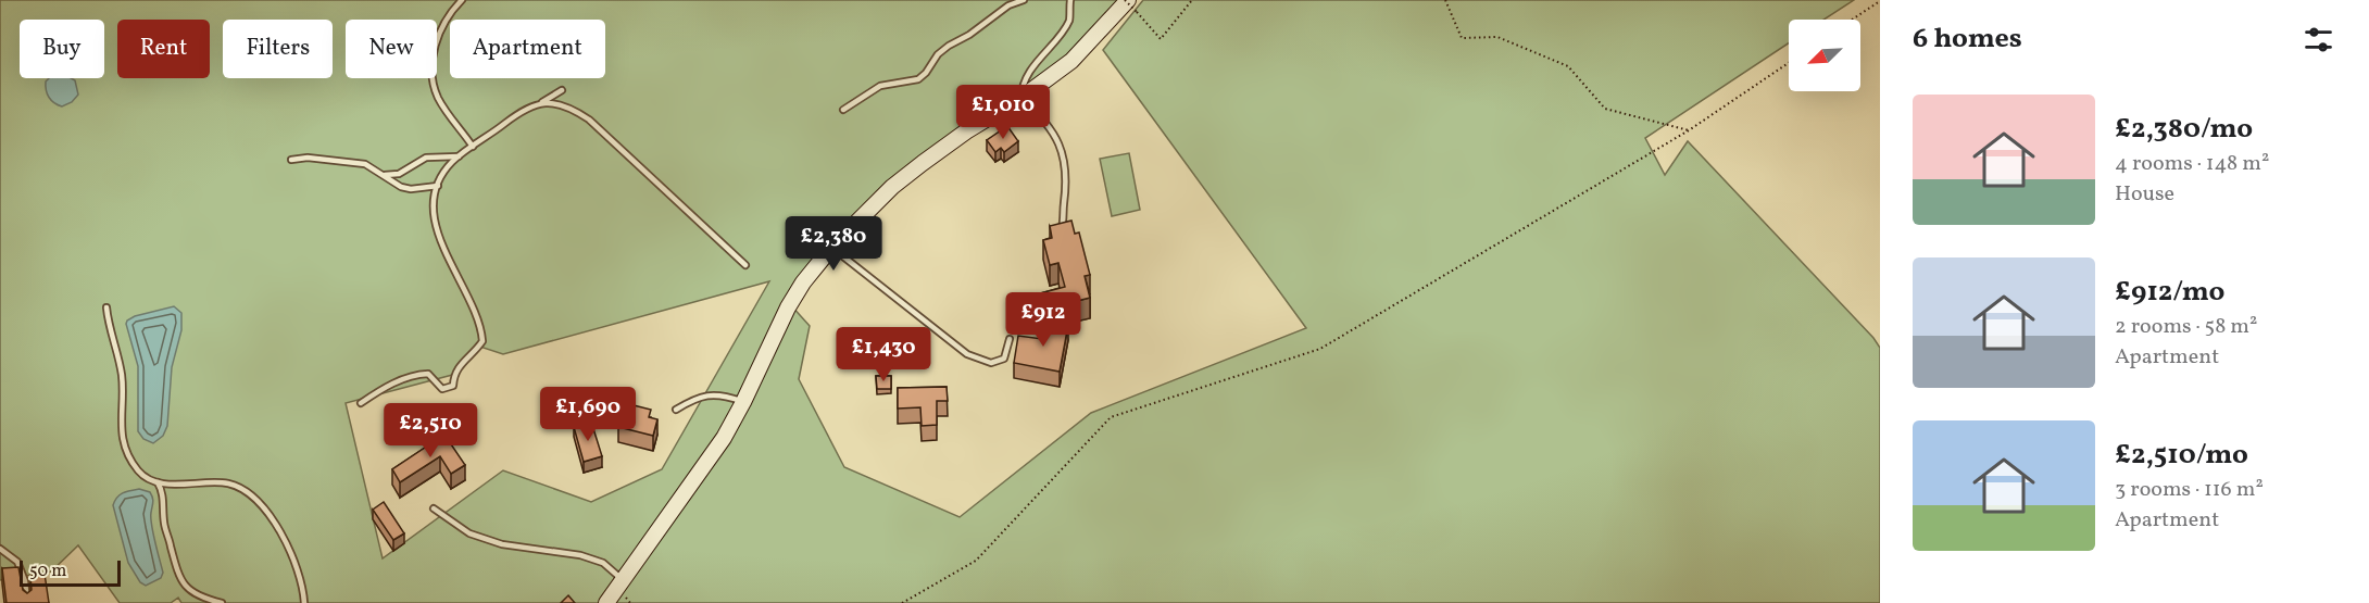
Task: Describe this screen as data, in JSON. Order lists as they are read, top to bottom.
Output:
{
  "scale_bar": "50 m",
  "north": "bottom left",
  "page": {
    "heading": "6 homes",
    "chip": [
      "Buy",
      "Rent",
      "Filters",
      "New",
      "Apartment"
    ],
    "list": [
      {
        "name": "£2,380/mo",
        "note": "4 rooms · 148 m² · House"
      },
      {
        "name": "£912/mo",
        "note": "2 rooms · 58 m² · Apartment"
      },
      {
        "name": "£2,510/mo",
        "note": "3 rooms · 116 m² · Apartment"
      }
    ],
    "price": [
      "£1,010",
      "£2,380",
      "£912",
      "£1,430",
      "£1,690",
      "£2,510"
    ],
    "scale": "50 m"
  }
}
